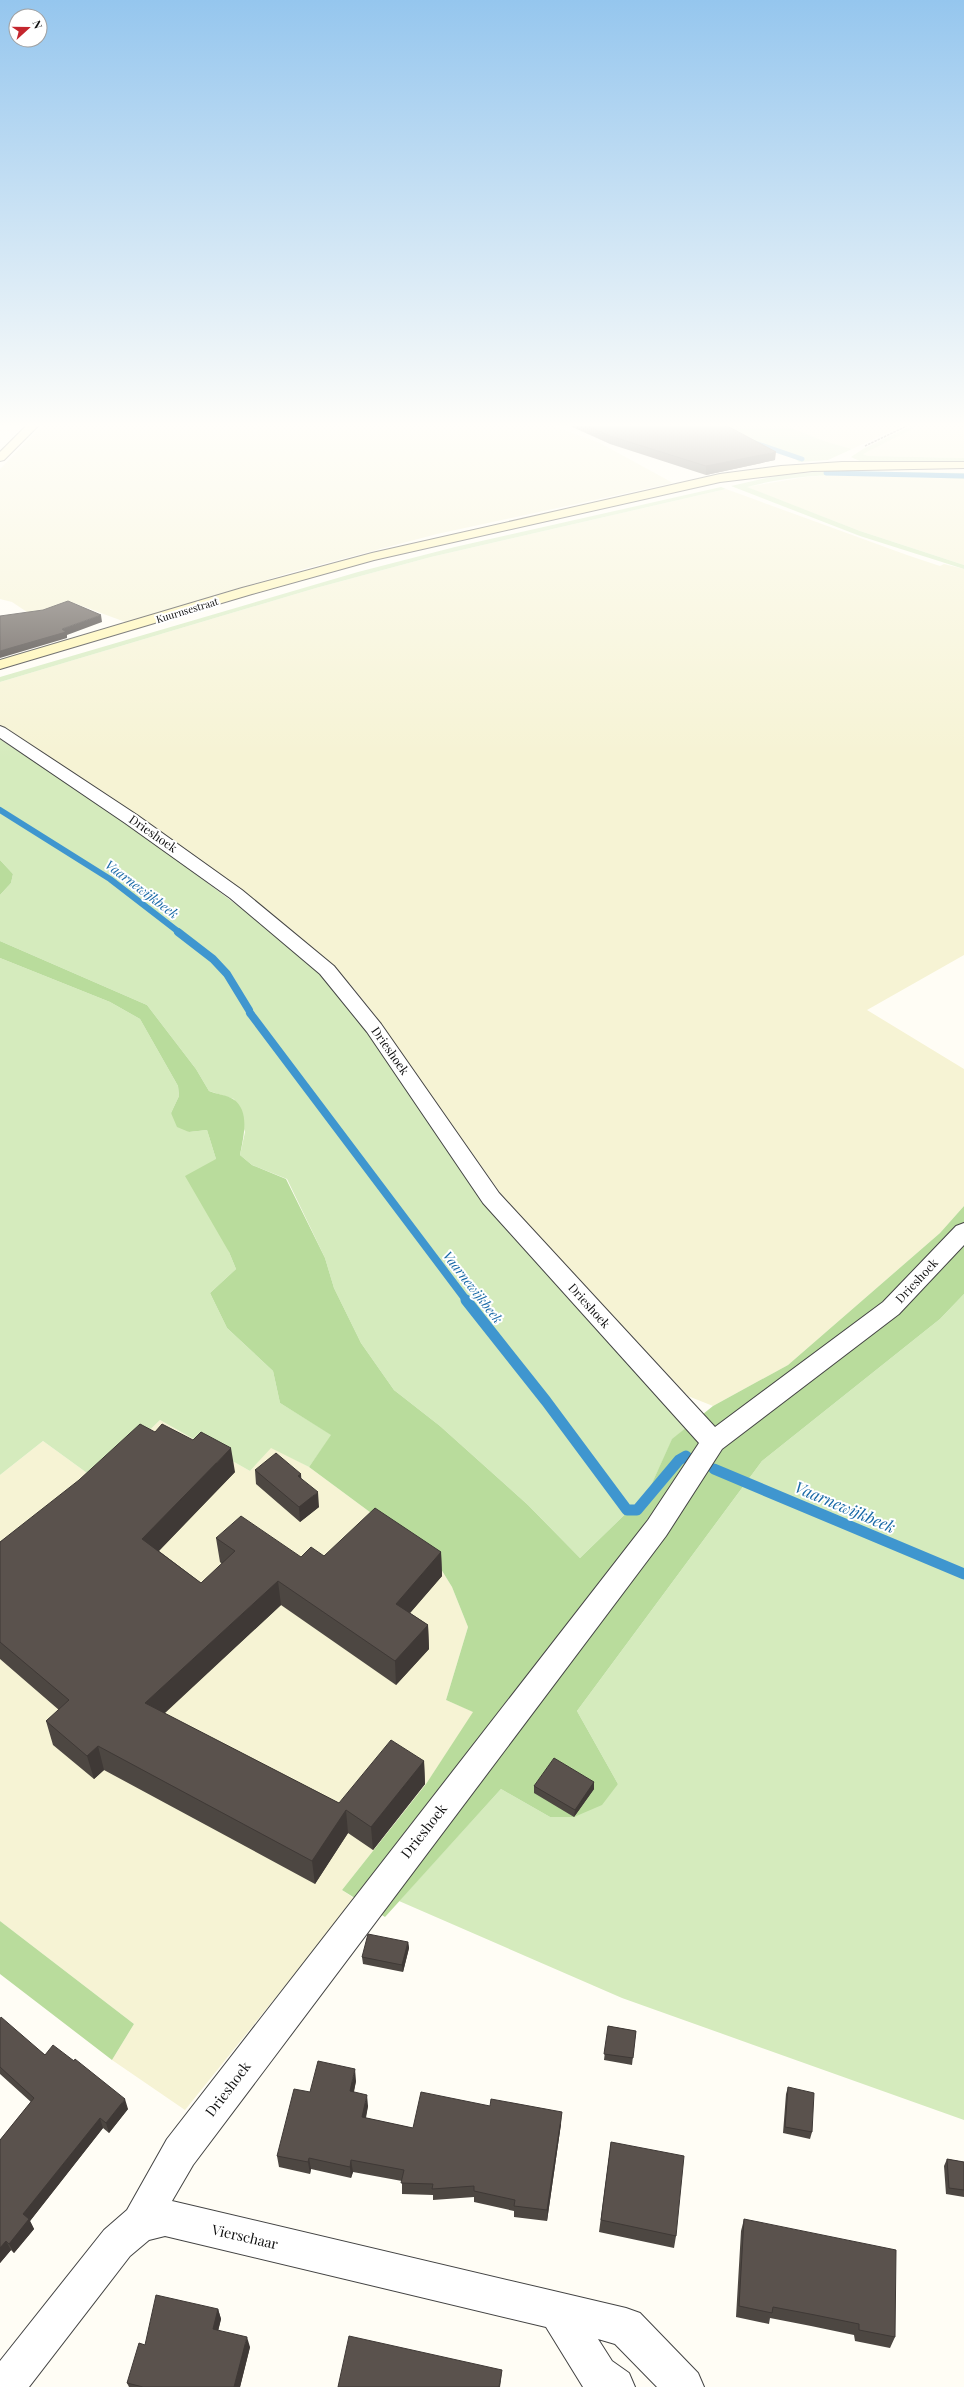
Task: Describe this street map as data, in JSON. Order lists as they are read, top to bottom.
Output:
{
  "streets": {
    "street": ["Kuurnsestraat", "Drieshoek", "Vierschaar"]
  },
  "crossings": [
    ["Drieshoek", "Vierschaar"]
  ],
  "water": ["Vaarnewijkbeek"],
  "north": "right"
}
